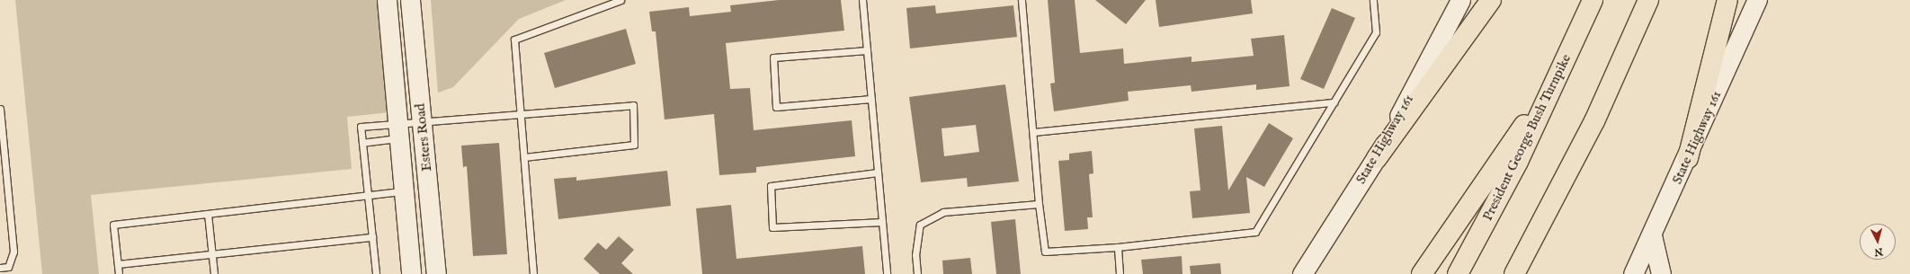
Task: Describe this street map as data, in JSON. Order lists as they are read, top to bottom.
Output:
{
  "streets": {
    "highway": ["President George Bush Turnpike"],
    "main road": ["Esters Road", "State Highway 161"]
  },
  "north": "bottom"
}
